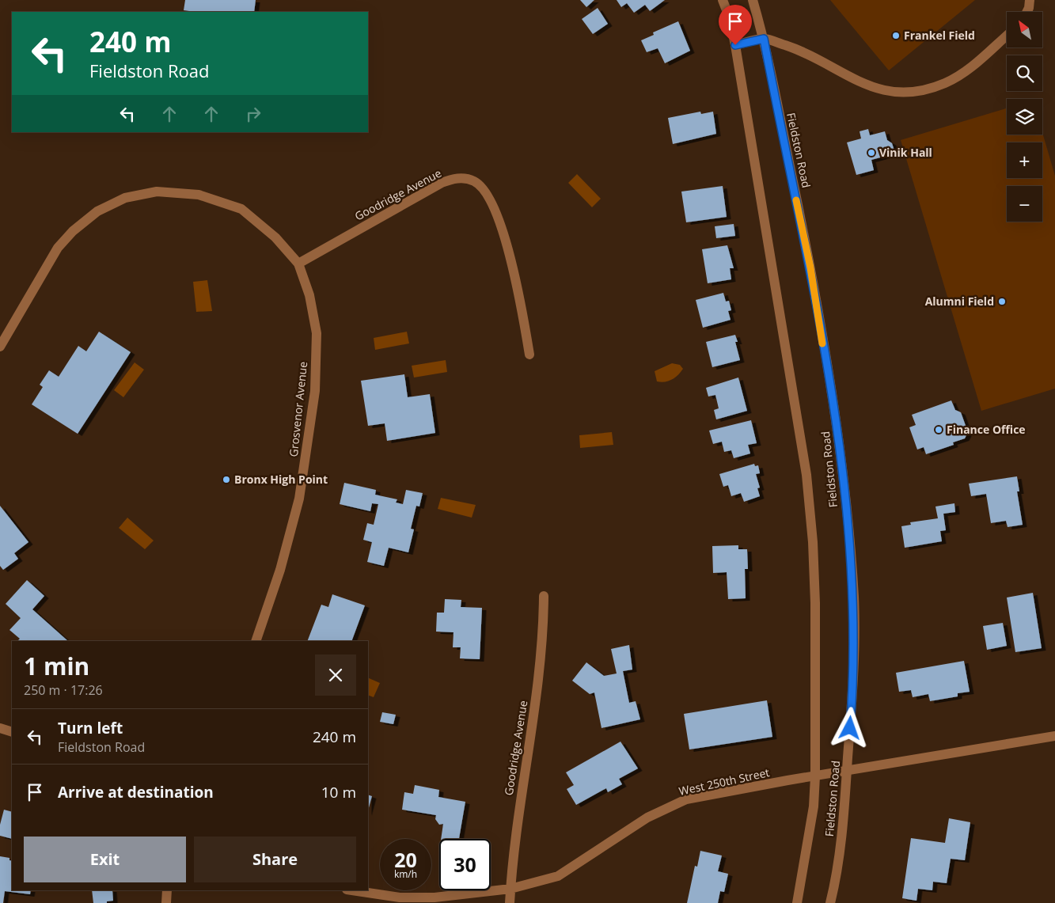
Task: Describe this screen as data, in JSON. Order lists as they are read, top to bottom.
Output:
{
  "streets": {
    "street": [
      "Fieldston Road",
      "Goodridge Avenue",
      "Grosvenor Avenue",
      "West 250th Street"
    ]
  },
  "crossings": [
    ["Fieldston Road", "West 250th Street"],
    ["Goodridge Avenue", "Grosvenor Avenue"],
    ["Goodridge Avenue", "West 250th Street"]
  ],
  "places": [
    "Frankel Field",
    "Vinik Hall",
    "Alumni Field",
    "Finance Office",
    "Bronx High Point"
  ],
  "north": "top left",
  "page": {
    "map_buttons": ["+", "−"],
    "turn": ["240 m", "Fieldston Road"],
    "heading": ["1 min", "250 m · 17:26"],
    "list": [
      {
        "name": "Turn left",
        "note": "Fieldston Road",
        "value": "240 m"
      },
      {
        "name": "Arrive at destination",
        "value": "10 m"
      }
    ],
    "buttons": ["Exit", "Share"],
    "speed": "20 km/h",
    "limit": "30"
  }
}
